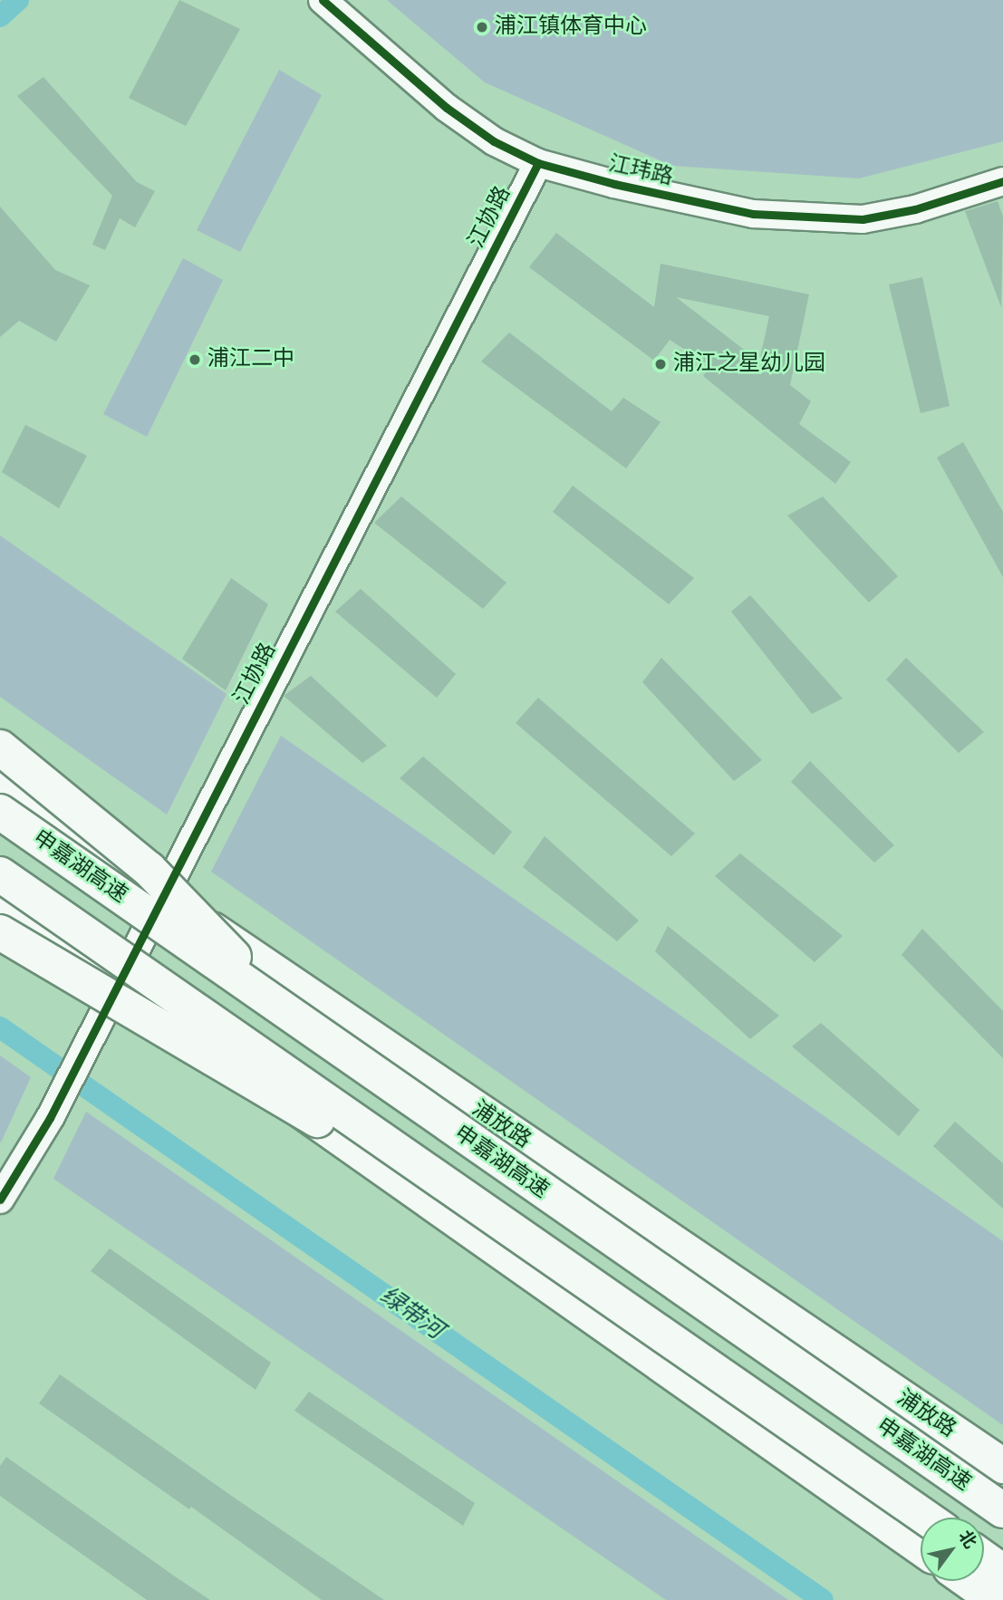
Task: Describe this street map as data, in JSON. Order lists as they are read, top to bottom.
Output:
{
  "streets": {
    "main road": ["申嘉湖高速", "浦放路"],
    "street": ["江玮路", "江协路"]
  },
  "crossings": [
    ["江玮路", "江协路"],
    ["江协路", "浦放路"]
  ],
  "water": ["绿带河"],
  "places": ["浦江镇体育中心", "浦江二中", "浦江之星幼儿园"],
  "north": "top right"
}
